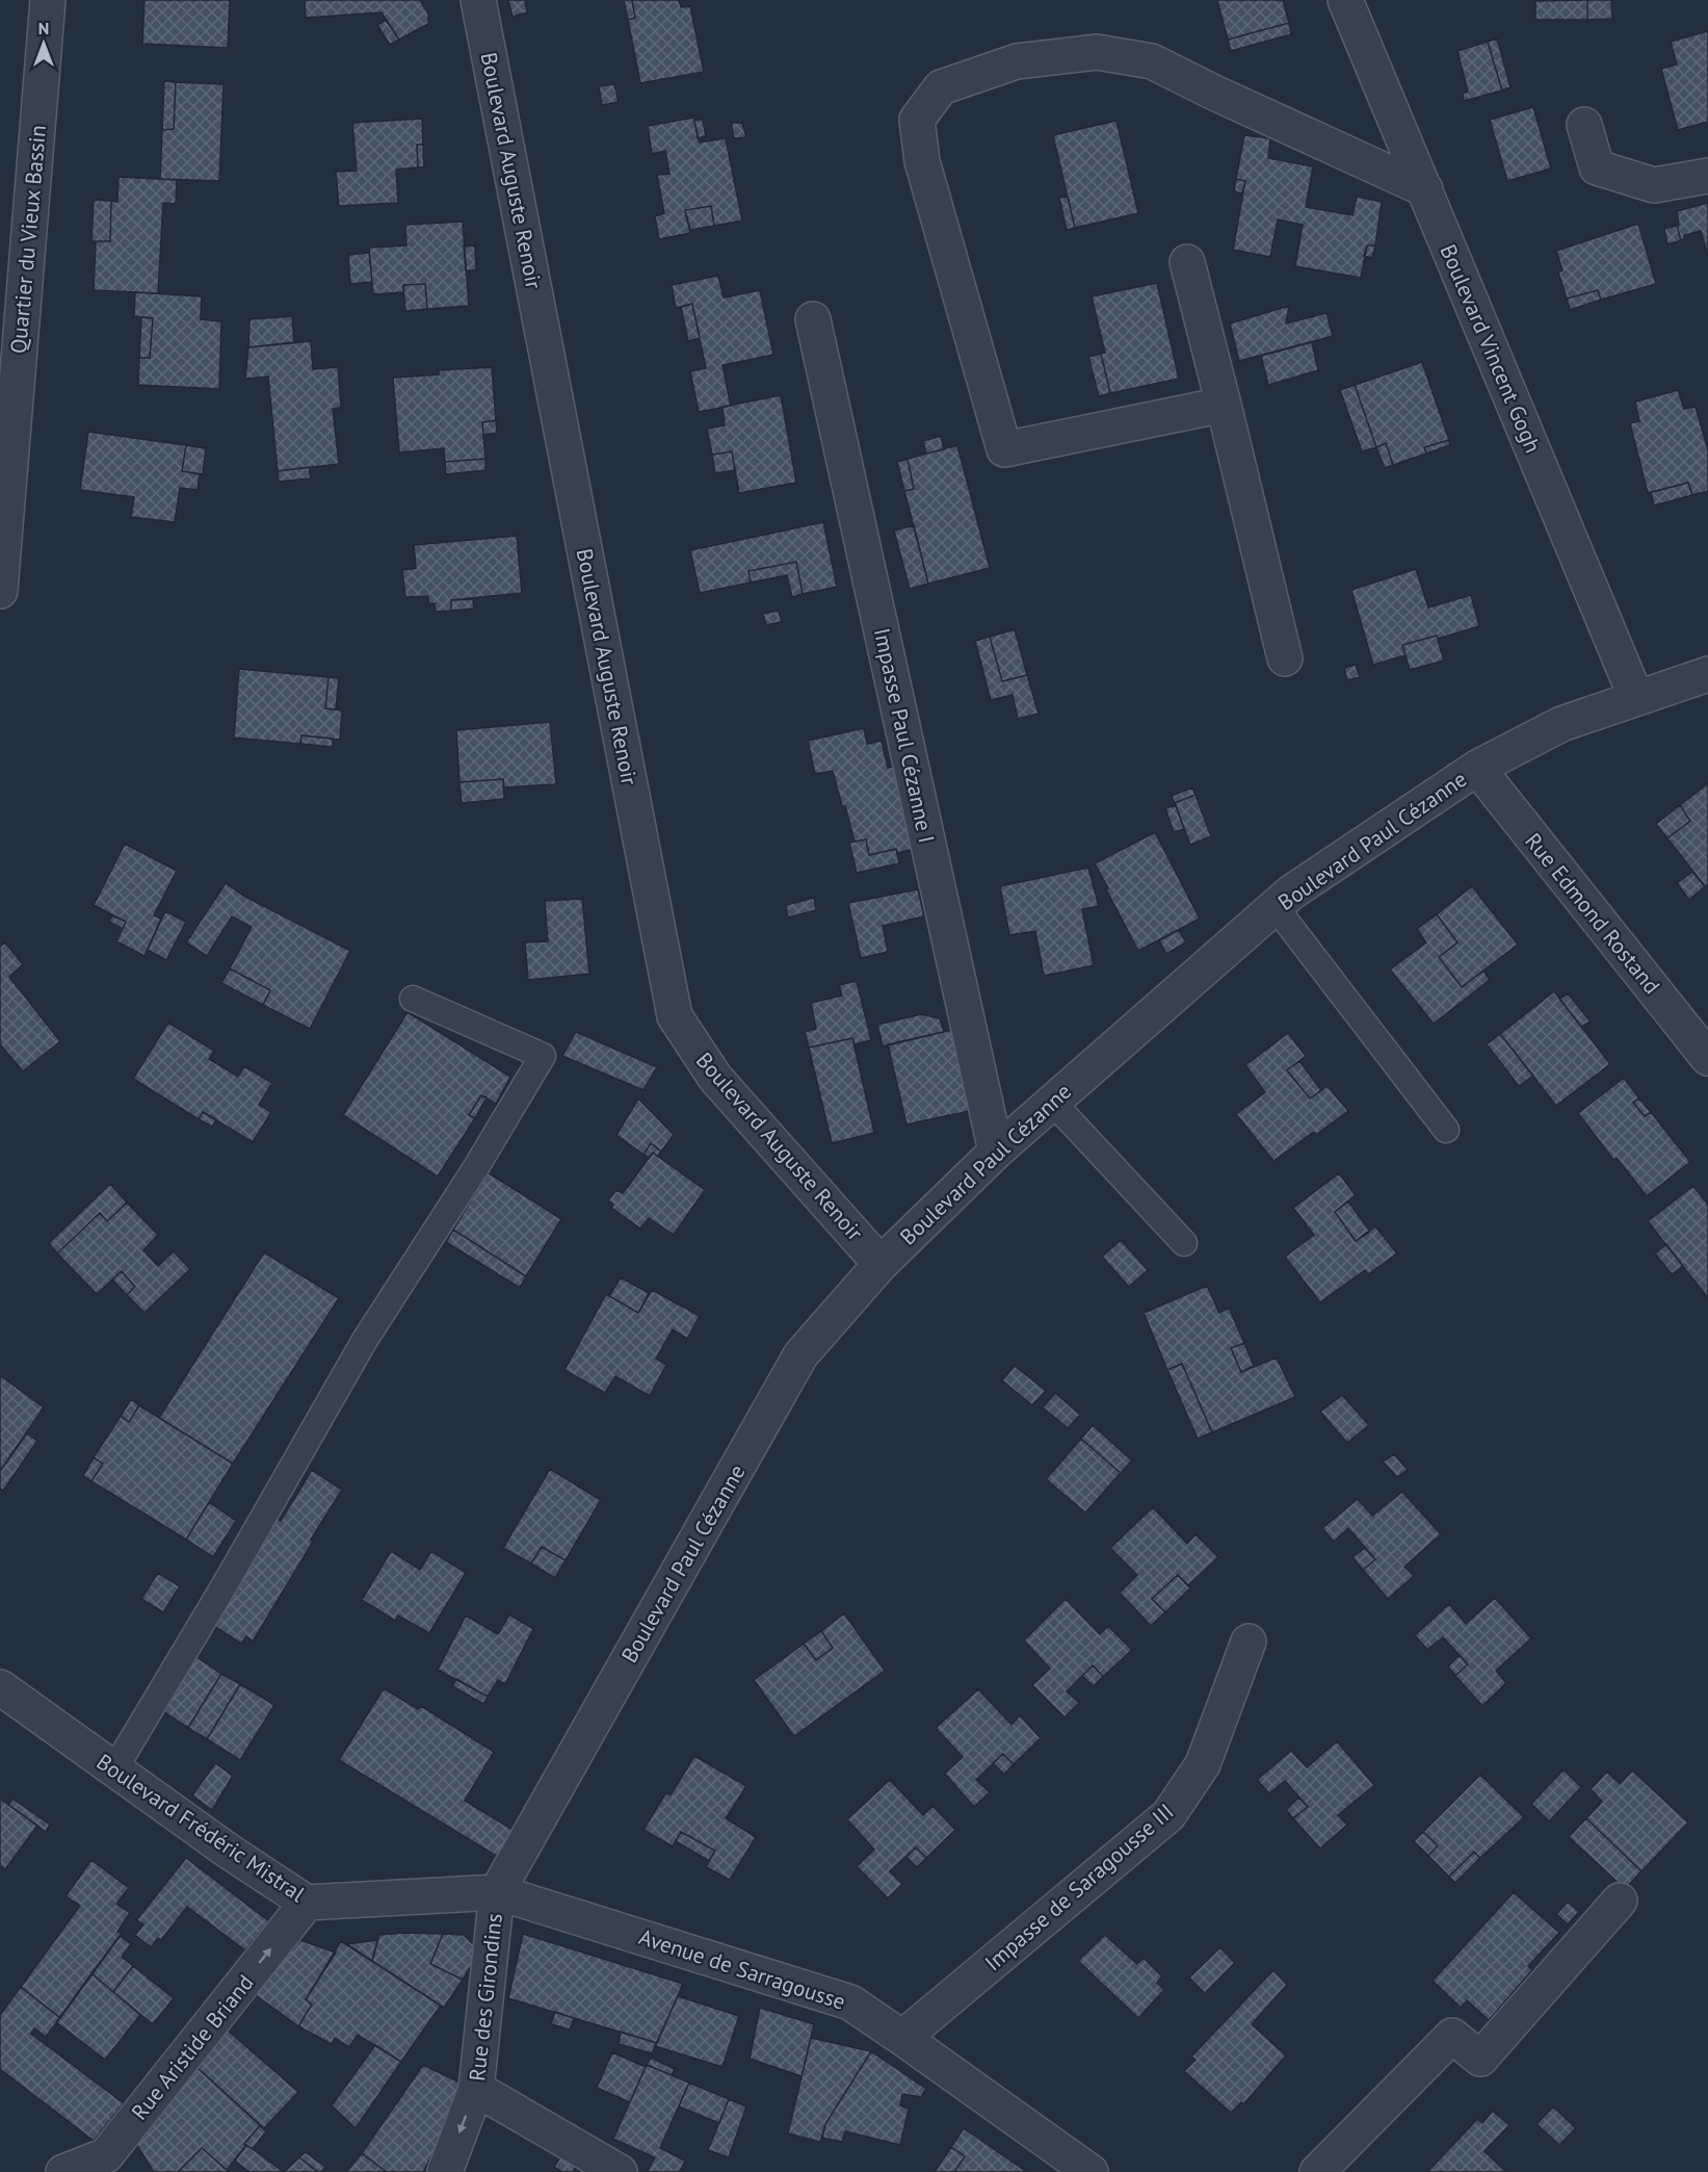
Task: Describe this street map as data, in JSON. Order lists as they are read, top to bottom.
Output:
{
  "streets": {
    "street": [
      "Boulevard Auguste Renoir",
      "Quartier du Vieux Bassin",
      "Boulevard Vincent Gogh",
      "Impasse Paul Cézanne I",
      "Boulevard Paul Cézanne",
      "Rue Edmond Rostand",
      "Boulevard Frédéric Mistral",
      "Impasse de Saragousse III",
      "Avenue de Sarragousse",
      "Rue des Girondins",
      "Rue Aristide Briand"
    ]
  },
  "crossings": [
    ["Boulevard Auguste Renoir", "Boulevard Paul Cézanne"],
    ["Boulevard Vincent Gogh", "Boulevard Paul Cézanne"],
    ["Impasse Paul Cézanne I", "Boulevard Paul Cézanne"],
    ["Boulevard Paul Cézanne", "Rue Edmond Rostand"],
    ["Boulevard Paul Cézanne", "Boulevard Frédéric Mistral"],
    ["Boulevard Paul Cézanne", "Avenue de Sarragousse"],
    ["Boulevard Paul Cézanne", "Rue des Girondins"],
    ["Boulevard Frédéric Mistral", "Avenue de Sarragousse"],
    ["Boulevard Frédéric Mistral", "Rue des Girondins"],
    ["Boulevard Frédéric Mistral", "Rue Aristide Briand"],
    ["Impasse de Saragousse III", "Avenue de Sarragousse"],
    ["Avenue de Sarragousse", "Rue des Girondins"]
  ],
  "one_way": ["Rue Aristide Briand"],
  "north": "top"
}
